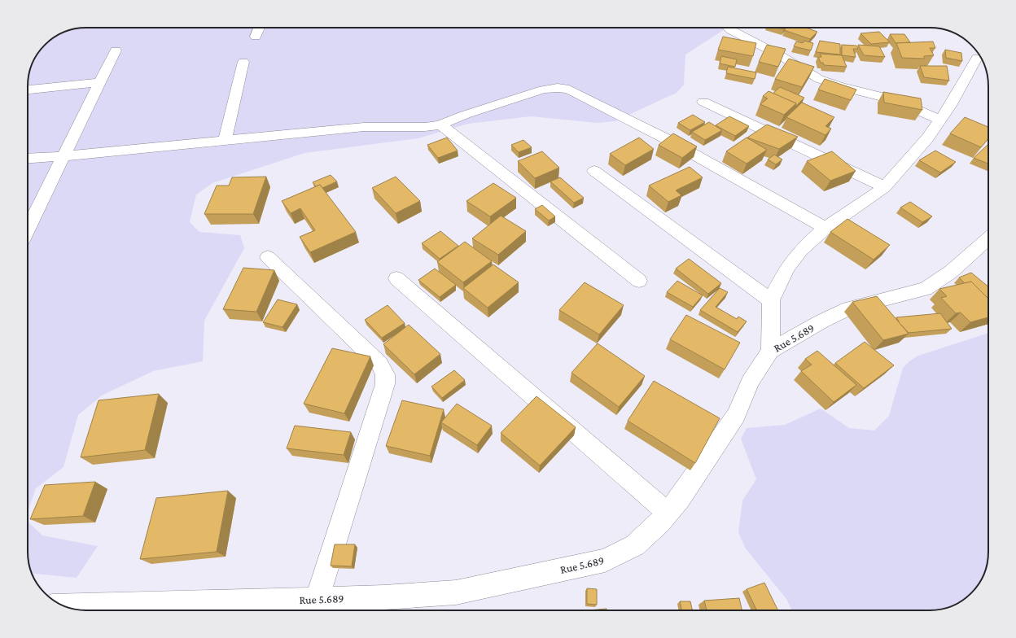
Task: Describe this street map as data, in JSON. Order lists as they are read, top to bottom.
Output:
{
  "streets": {
    "street": ["Rue 5.689"]
  }
}
